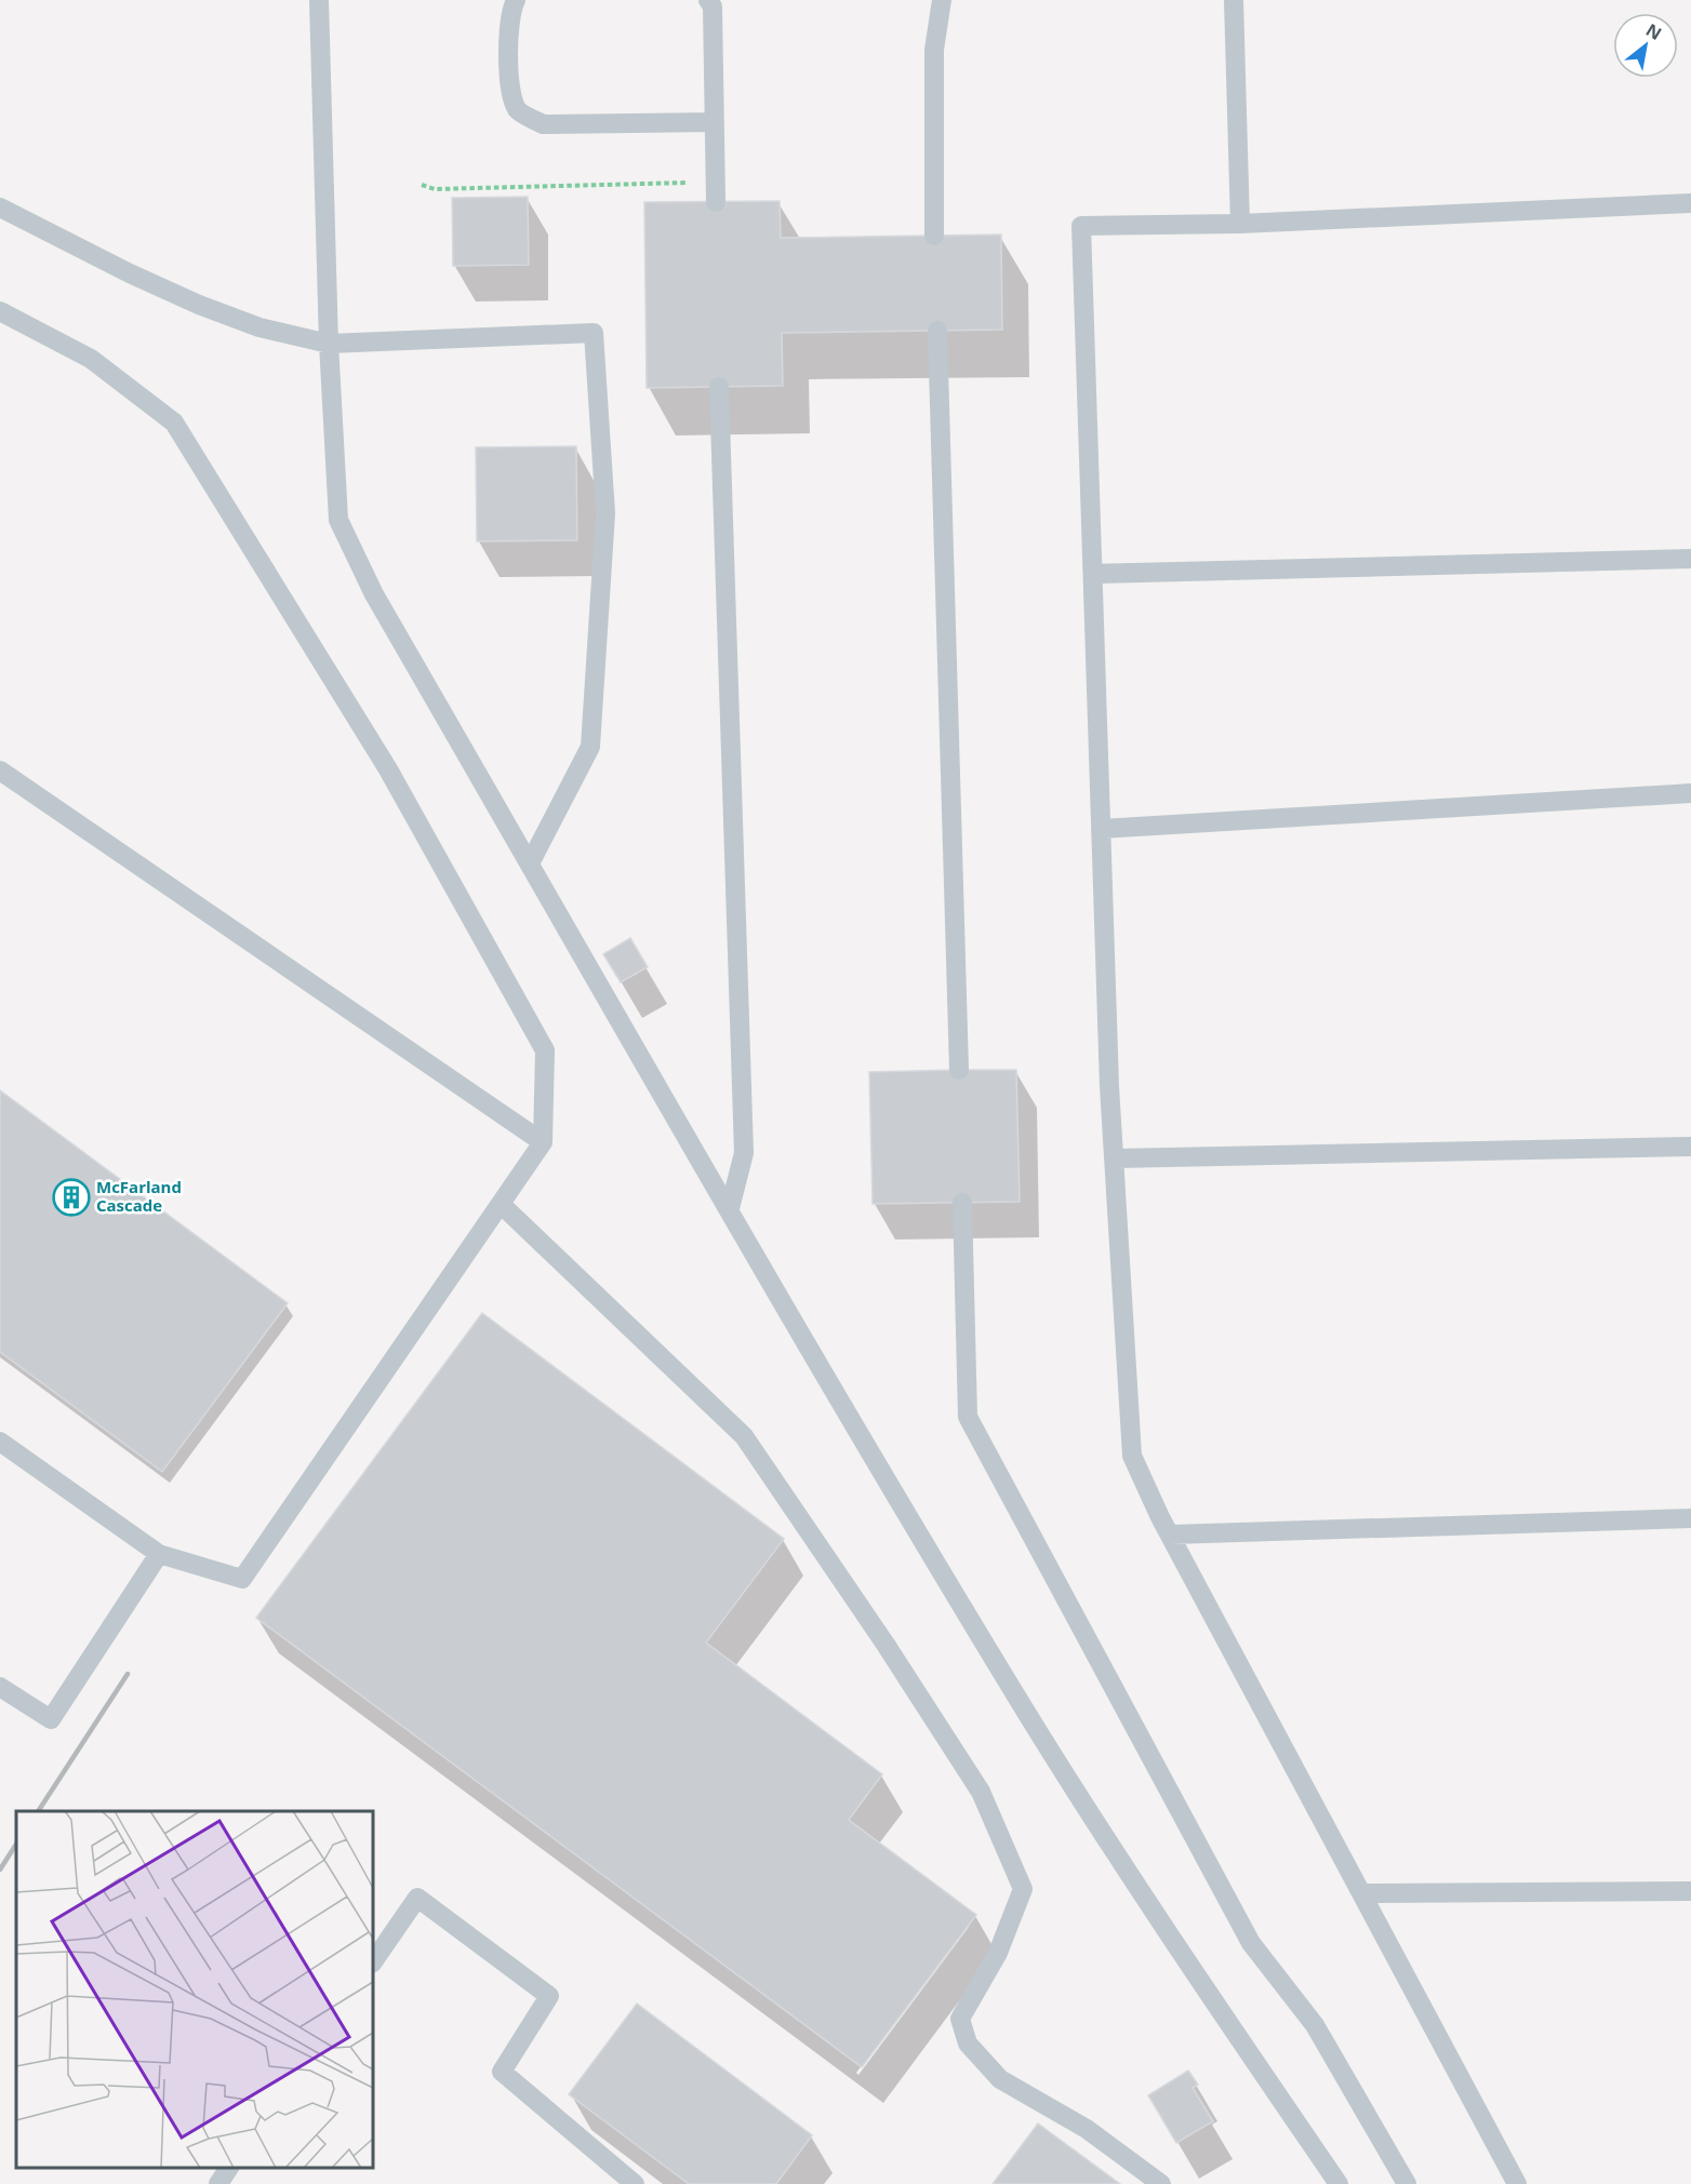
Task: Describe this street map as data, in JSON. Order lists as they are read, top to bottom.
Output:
{
  "places": {
    "building": ["McFarland Cascade"]
  },
  "north": "top right"
}
